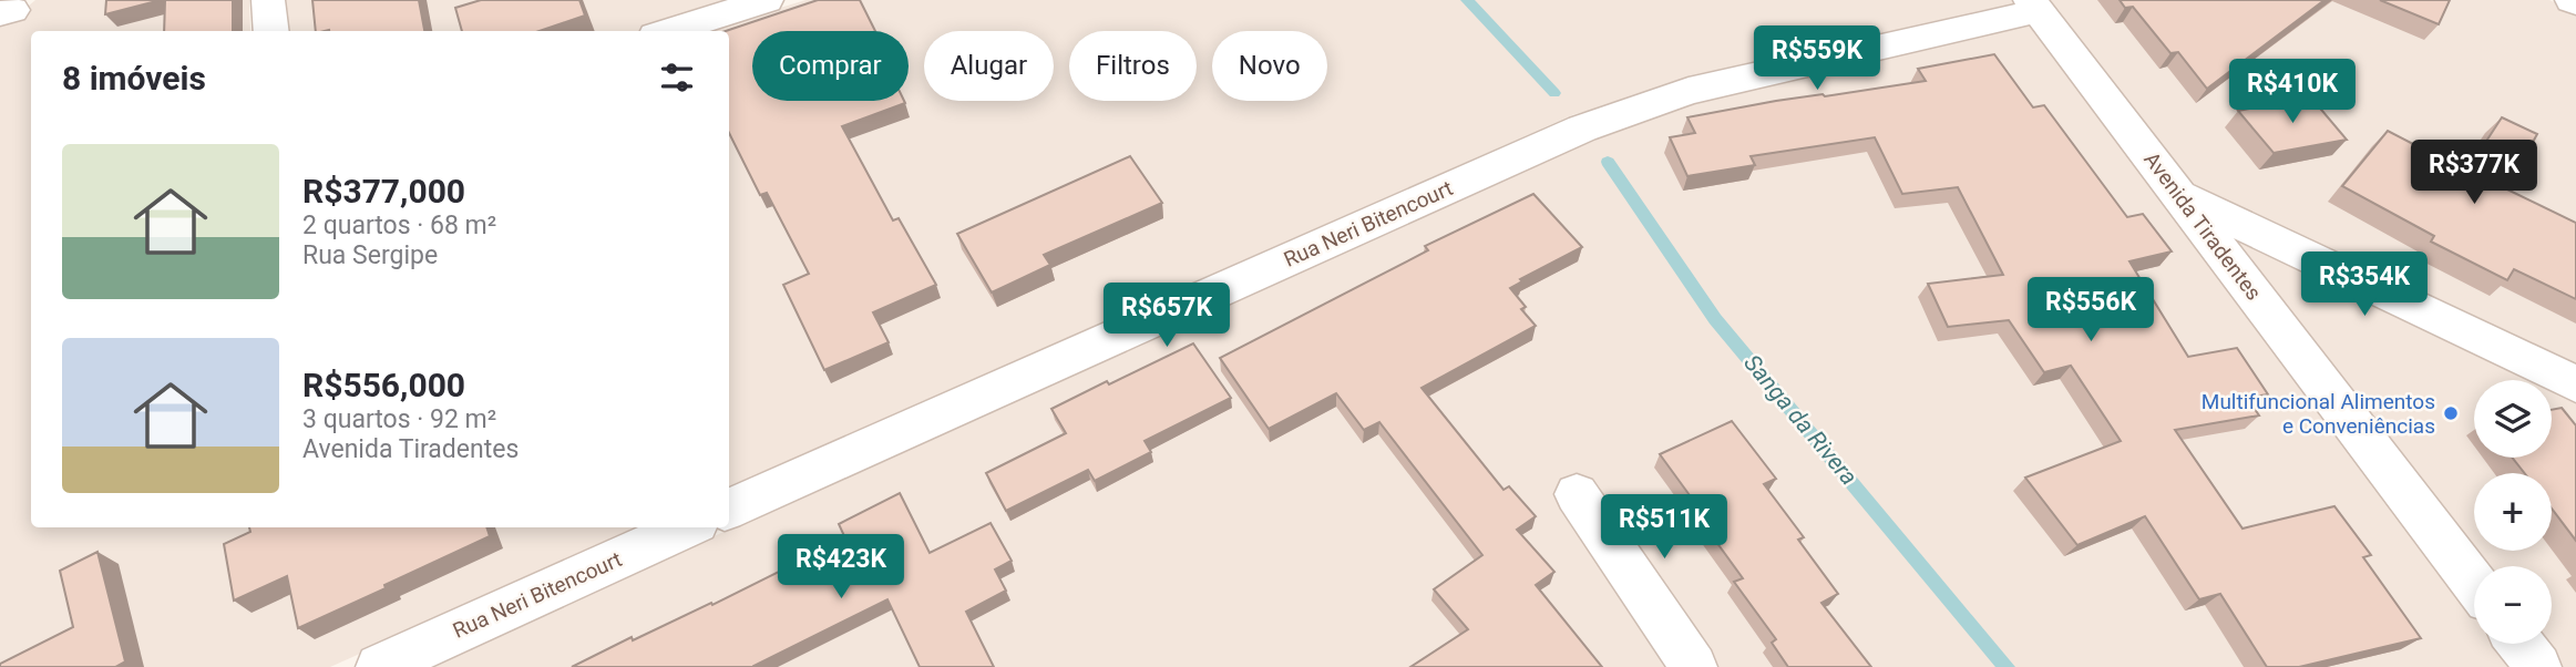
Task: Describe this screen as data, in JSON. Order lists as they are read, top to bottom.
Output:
{
  "streets": {
    "street": ["Rua Neri Bitencourt", "Avenida Tiradentes"]
  },
  "crossings": [
    ["Rua Neri Bitencourt", "Avenida Tiradentes"]
  ],
  "water": ["Sanga da Rivera"],
  "places": ["Multifuncional Alimentos e Conveniências"],
  "page": {
    "price": [
      "R$559K",
      "R$410K",
      "R$377K",
      "R$354K",
      "R$556K",
      "R$657K",
      "R$511K",
      "R$423K"
    ],
    "chip": [
      "Comprar",
      "Alugar",
      "Filtros",
      "Novo"
    ],
    "heading": "8 imóveis",
    "list": [
      {
        "name": "R$377,000",
        "note": "2 quartos · 68 m² · Rua Sergipe"
      },
      {
        "name": "R$556,000",
        "note": "3 quartos · 92 m² · Avenida Tiradentes"
      }
    ],
    "map_buttons": ["+", "−"]
  }
}
